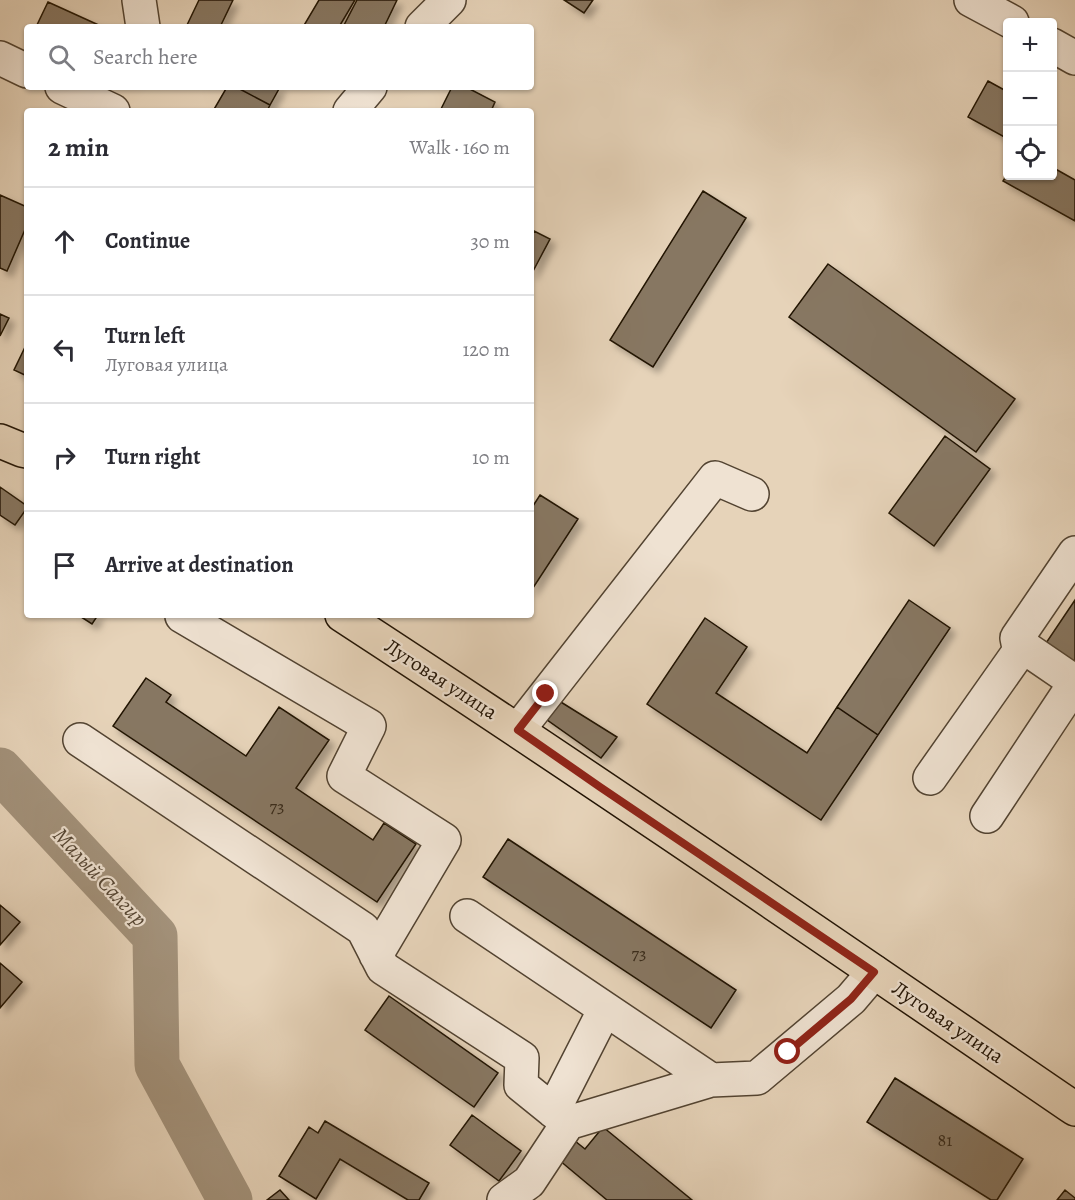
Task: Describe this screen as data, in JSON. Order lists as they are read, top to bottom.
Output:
{
  "streets": {
    "main road": ["Луговая улица"]
  },
  "water": ["Малый Салгир"],
  "house_numbers": ["73", "73", "81"],
  "page": {
    "map_buttons": ["+", "−"],
    "search": "Search here",
    "heading": ["2 min", "Walk · 160 m"],
    "list": [
      ["Continue", "30 m"],
      ["Turn left", "Луговая улица", "120 m"],
      ["Turn right", "10 m"],
      "Arrive at destination"
    ]
  }
}
